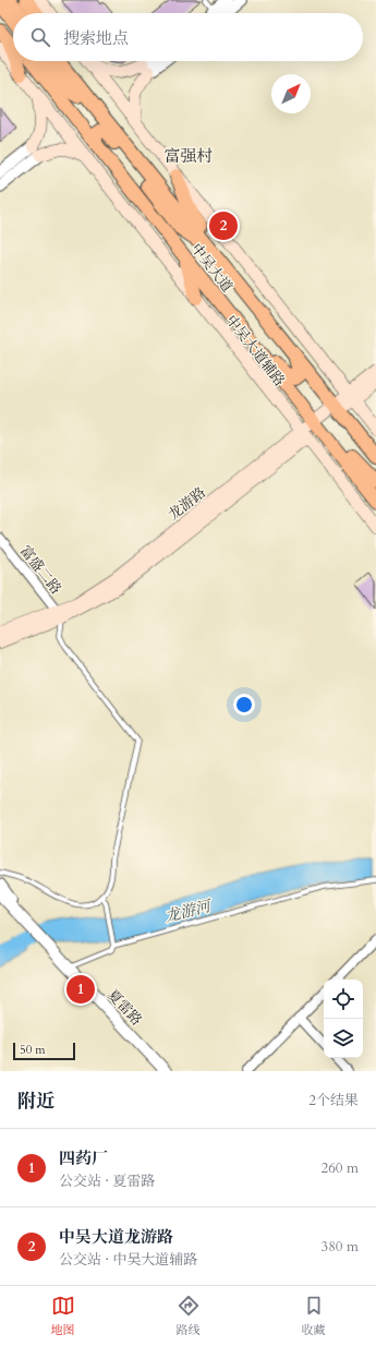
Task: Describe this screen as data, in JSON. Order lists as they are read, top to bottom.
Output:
{
  "streets": {
    "main road": ["中吴大道", "中吴大道辅路", "龙游路"],
    "street": ["富盛二路", "夏雷路"]
  },
  "crossings": [
    ["中吴大道", "龙游路"],
    ["中吴大道辅路", "龙游路"],
    ["龙游路", "富盛二路"]
  ],
  "districts": ["富强村"],
  "water": ["龙游河"],
  "scale_bar": "50 m",
  "north": "top right",
  "page": {
    "search": "搜索地点",
    "pins": ["2", "1"],
    "scale": "50 m",
    "heading": ["附近", "2个结果"],
    "list": [
      {
        "mark": "1",
        "name": "四药厂",
        "note": "公交站 · 夏雷路",
        "value": "260 m"
      },
      {
        "mark": "2",
        "name": "中吴大道龙游路",
        "note": "公交站 · 中吴大道辅路",
        "value": "380 m"
      }
    ],
    "nav": ["地图", "路线", "收藏"]
  }
}
